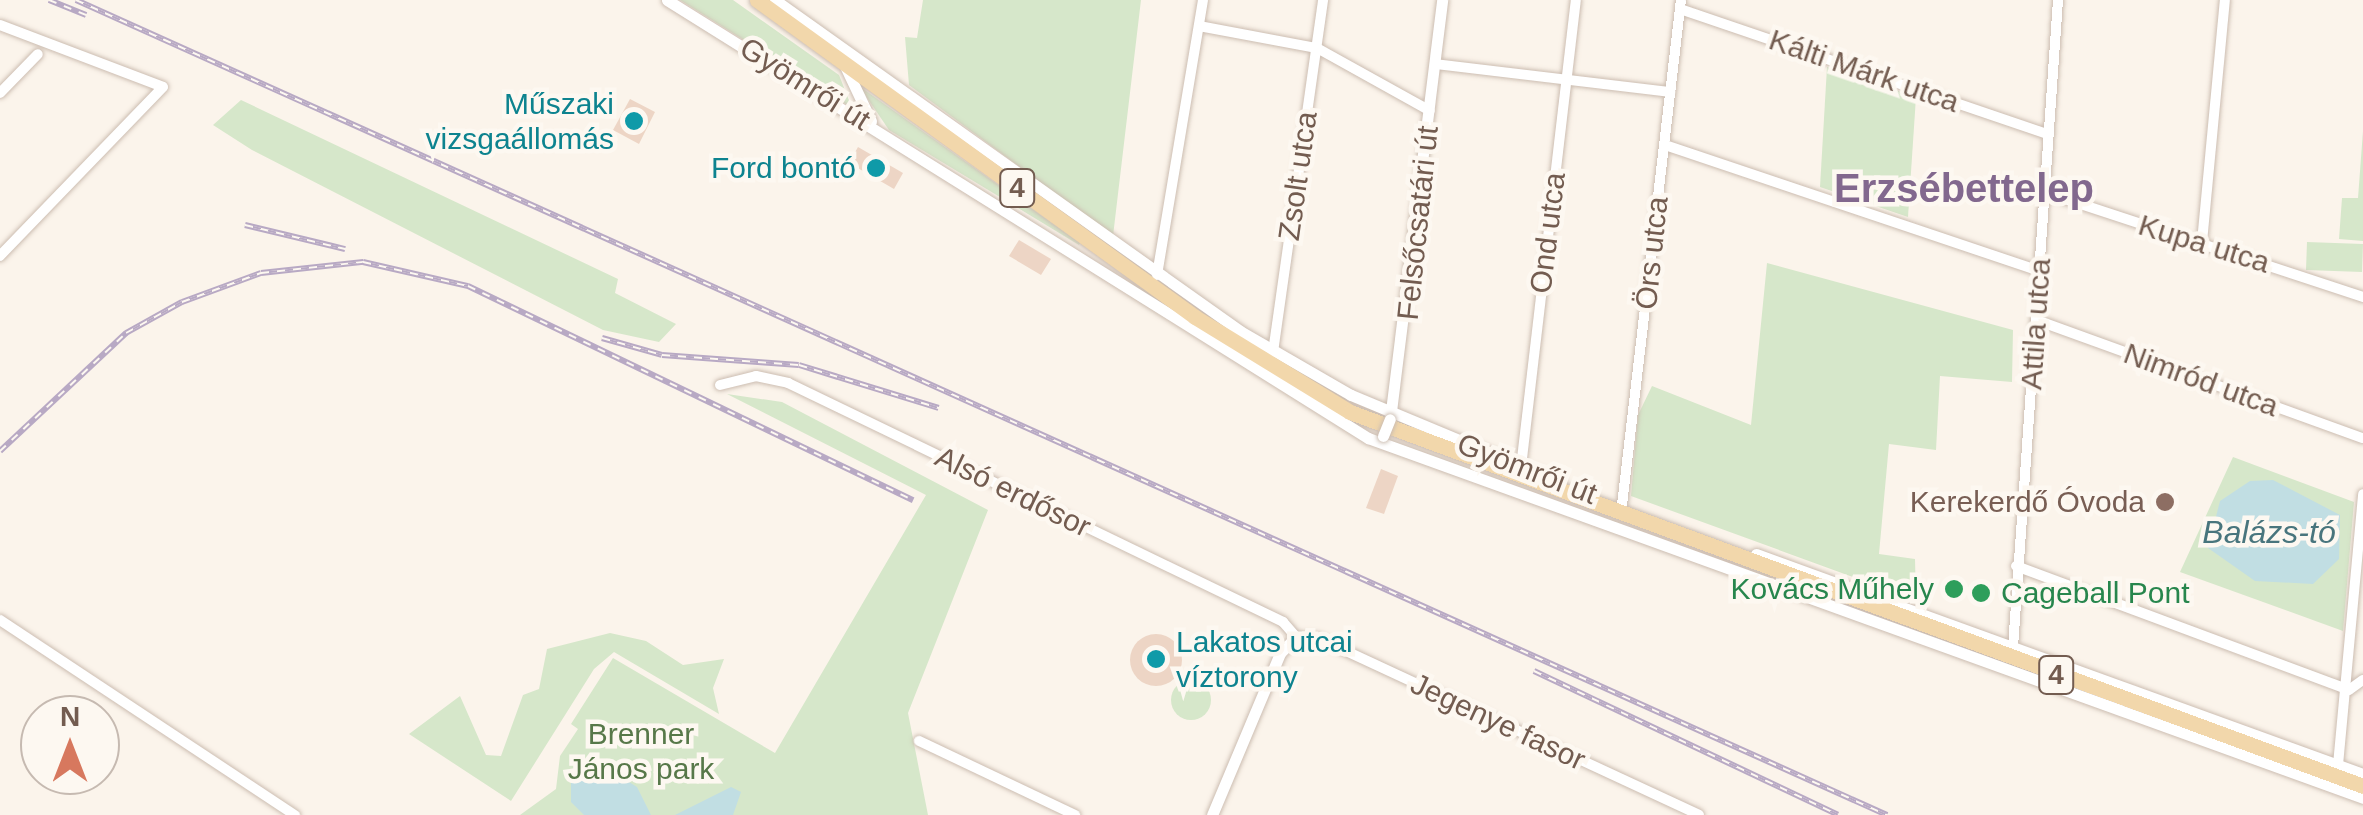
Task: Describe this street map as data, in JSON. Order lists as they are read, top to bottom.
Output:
{
  "streets": {
    "main road": ["4"],
    "street": [
      "Kálti Márk utca",
      "Gyömrői út",
      "Zsolt utca",
      "Felsőcsatári út",
      "Ond utca",
      "Kupa utca",
      "Örs utca",
      "Attila utca",
      "Nimród utca",
      "Alsó erdősor",
      "Jegenye fasor"
    ]
  },
  "crossings": [
    ["Kálti Márk utca", "Örs utca"],
    ["Kálti Márk utca", "Attila utca"],
    ["Gyömrői út", "Zsolt utca"],
    ["Gyömrői út", "4"],
    ["Gyömrői út", "Felsőcsatári út"],
    ["Gyömrői út", "Ond utca"],
    ["Gyömrői út", "Örs utca"],
    ["Gyömrői út", "Attila utca"],
    ["Kupa utca", "Attila utca"],
    ["Attila utca", "Nimród utca"],
    ["Alsó erdősor", "Jegenye fasor"]
  ],
  "districts": ["Erzsébettelep"],
  "water": ["Balázs-tó"],
  "parks": ["Brenner János park"],
  "places": [
    "Műszaki vizsgaállomás",
    "Ford bontó",
    "Kerekerdő Óvoda",
    "Kovács Műhely",
    "Cageball Pont",
    "Lakatos utcai víztorony"
  ],
  "north": "top"
}
